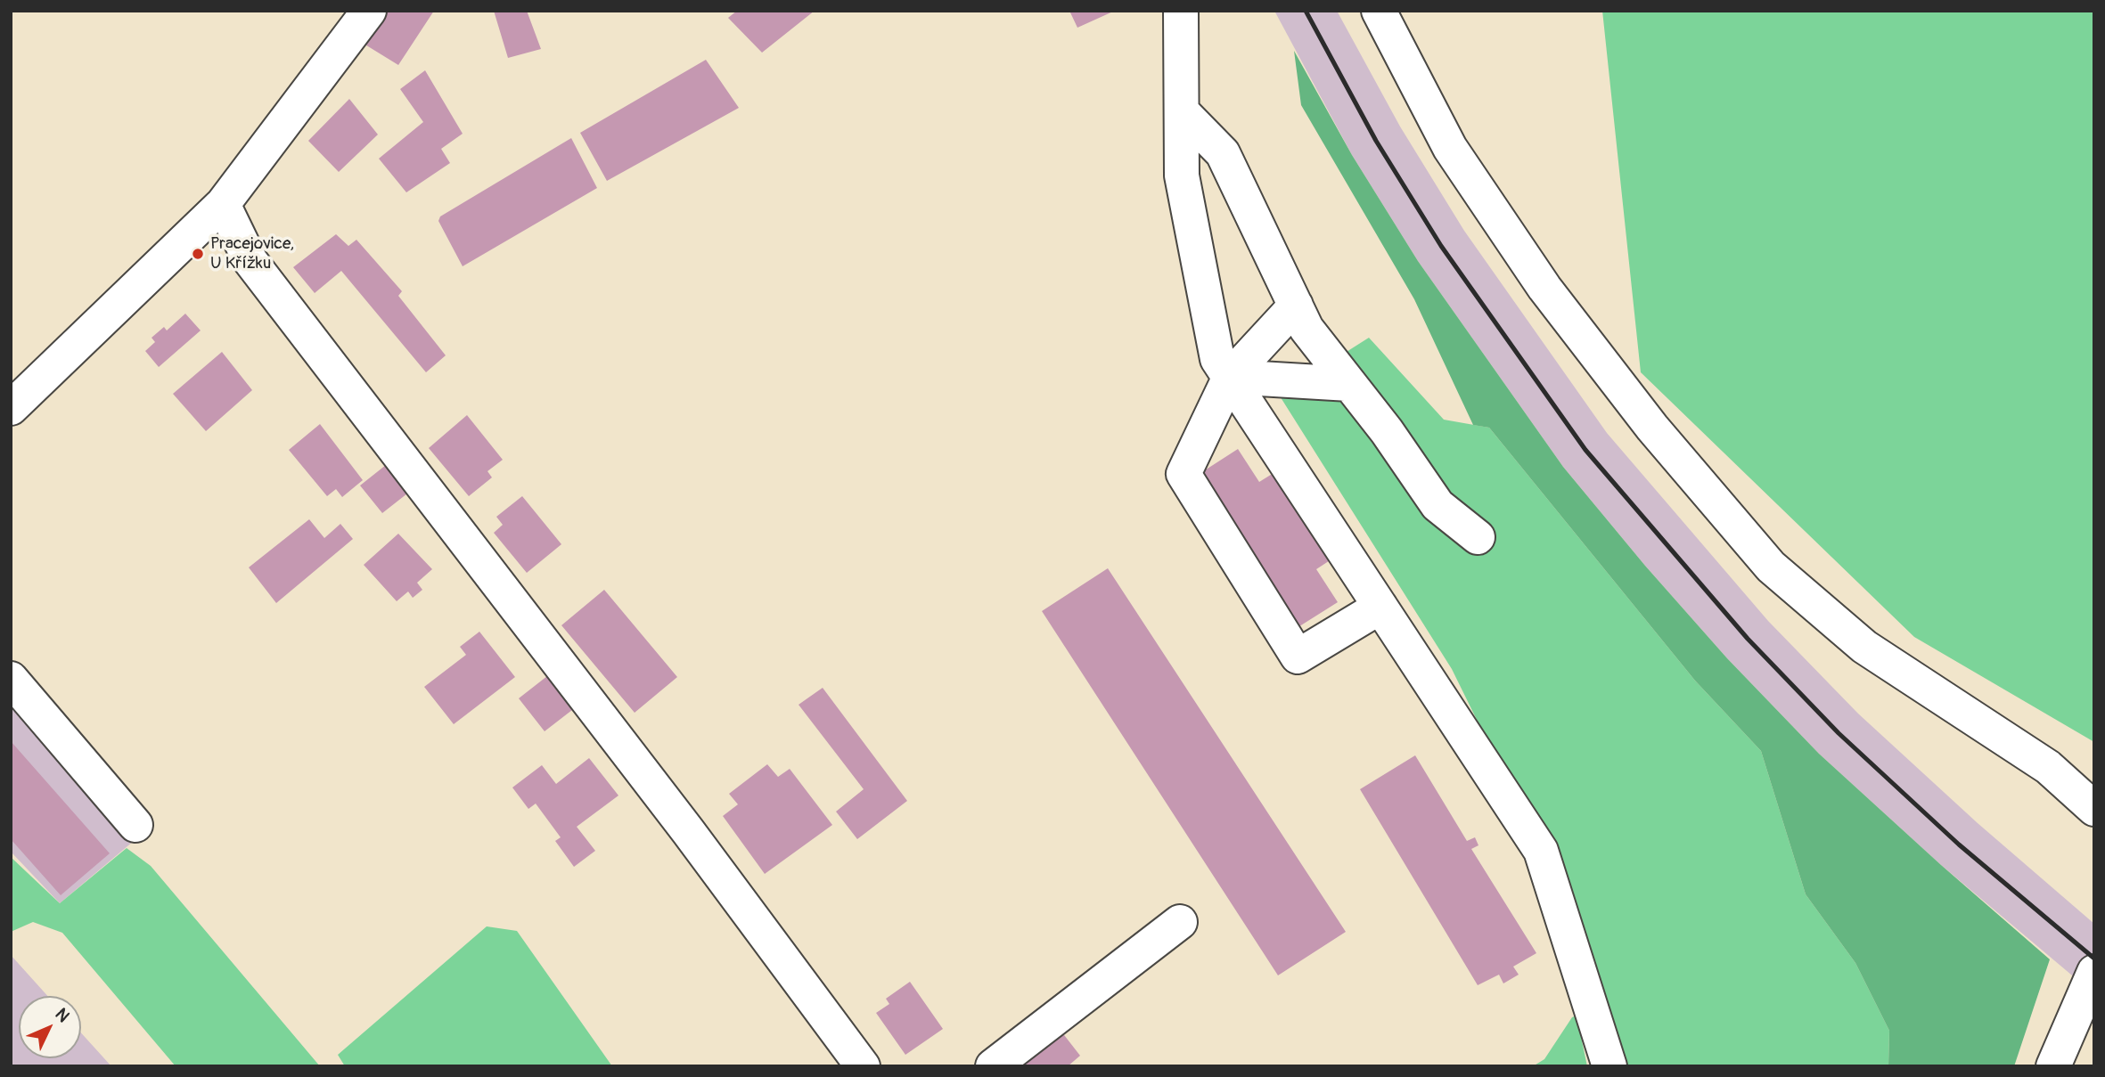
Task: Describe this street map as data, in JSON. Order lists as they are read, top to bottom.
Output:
{
  "places": ["Pracejovice, U Křížku"],
  "north": "top right"
}
